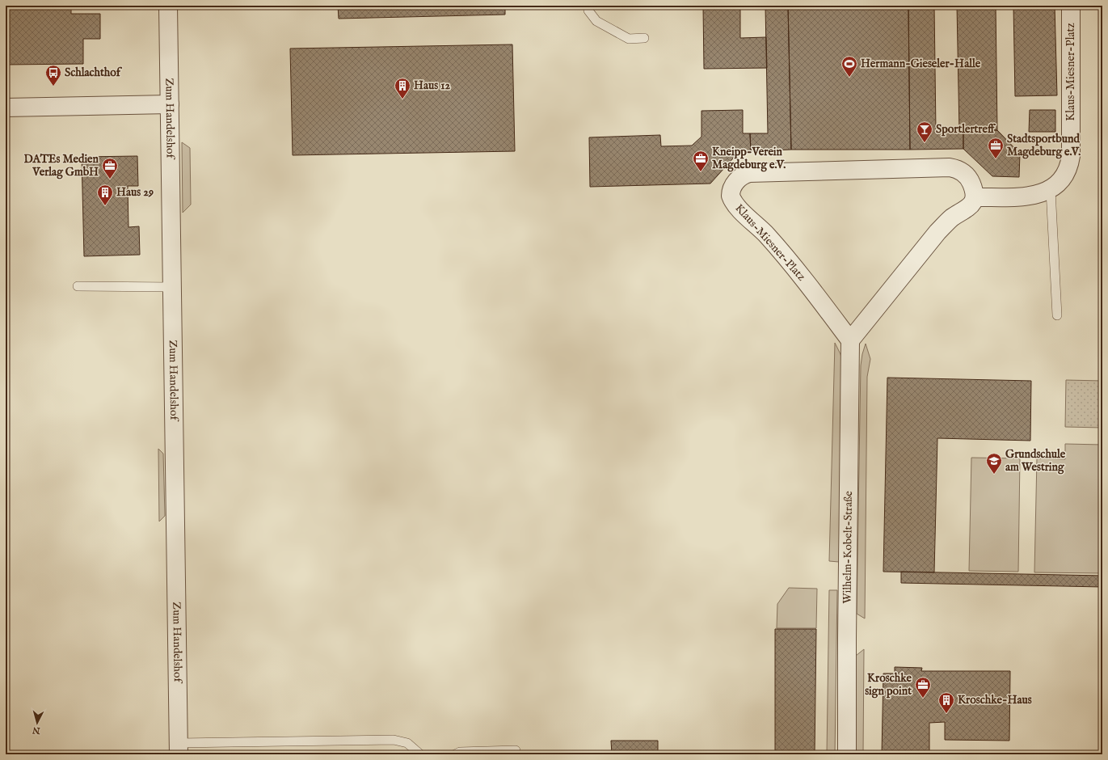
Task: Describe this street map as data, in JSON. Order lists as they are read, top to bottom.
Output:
{
  "streets": {
    "street": ["Klaus-Miesner-Platz", "Zum Handelshof", "Wilhelm-Kobelt-Straße"]
  },
  "crossings": [
    ["Klaus-Miesner-Platz", "Wilhelm-Kobelt-Straße"]
  ],
  "places": {
    "sports": ["Hermann-Gieseler-Halle"],
    "bus stop": ["Schlachthof"],
    "building": ["Haus 12", "Haus 29", "Kroschke-Haus"],
    "bar": ["Sportlertreff"],
    "office": [
      "Stadtsportbund Magdeburg e.V.",
      "Kneipp-Verein Magdeburg e.V.",
      "DATEs Medien Verlag GmbH",
      "Kroschke sign point"
    ],
    "school or university": ["Grundschule am Westring"]
  },
  "north": "bottom"
}
